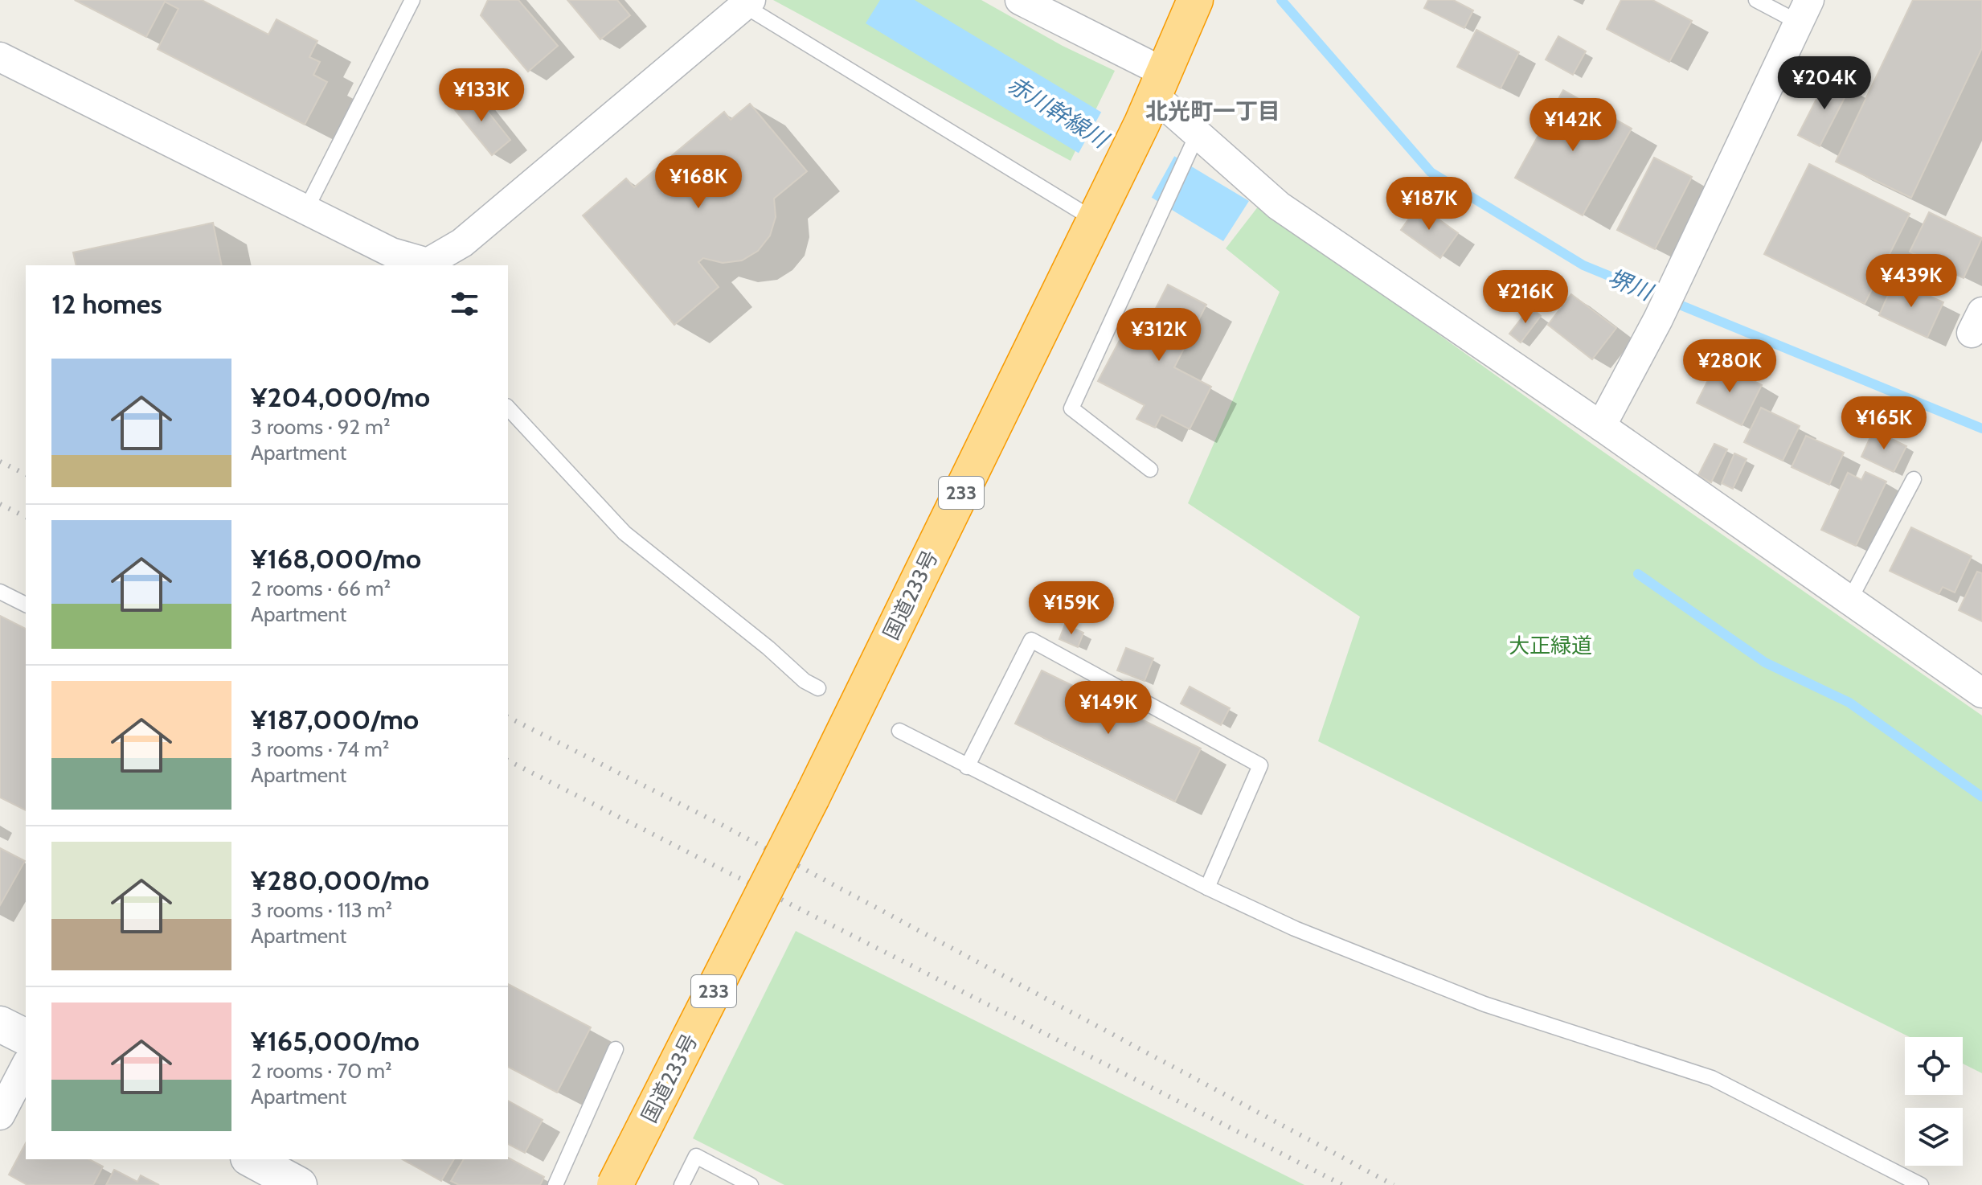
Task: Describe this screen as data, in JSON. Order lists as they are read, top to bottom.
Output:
{
  "streets": {
    "highway": ["233", "国道233号"]
  },
  "districts": ["北光町一丁目"],
  "water": ["赤川幹線川", "堺川"],
  "parks": ["大正緑道"],
  "page": {
    "price": [
      "¥204K",
      "¥133K",
      "¥142K",
      "¥168K",
      "¥187K",
      "¥439K",
      "¥216K",
      "¥312K",
      "¥280K",
      "¥165K",
      "¥159K",
      "¥149K"
    ],
    "heading": "12 homes",
    "list": [
      {
        "name": "¥204,000/mo",
        "note": "3 rooms · 92 m² · Apartment"
      },
      {
        "name": "¥168,000/mo",
        "note": "2 rooms · 66 m² · Apartment"
      },
      {
        "name": "¥187,000/mo",
        "note": "3 rooms · 74 m² · Apartment"
      },
      {
        "name": "¥280,000/mo",
        "note": "3 rooms · 113 m² · Apartment"
      },
      {
        "name": "¥165,000/mo",
        "note": "2 rooms · 70 m² · Apartment"
      }
    ]
  }
}
